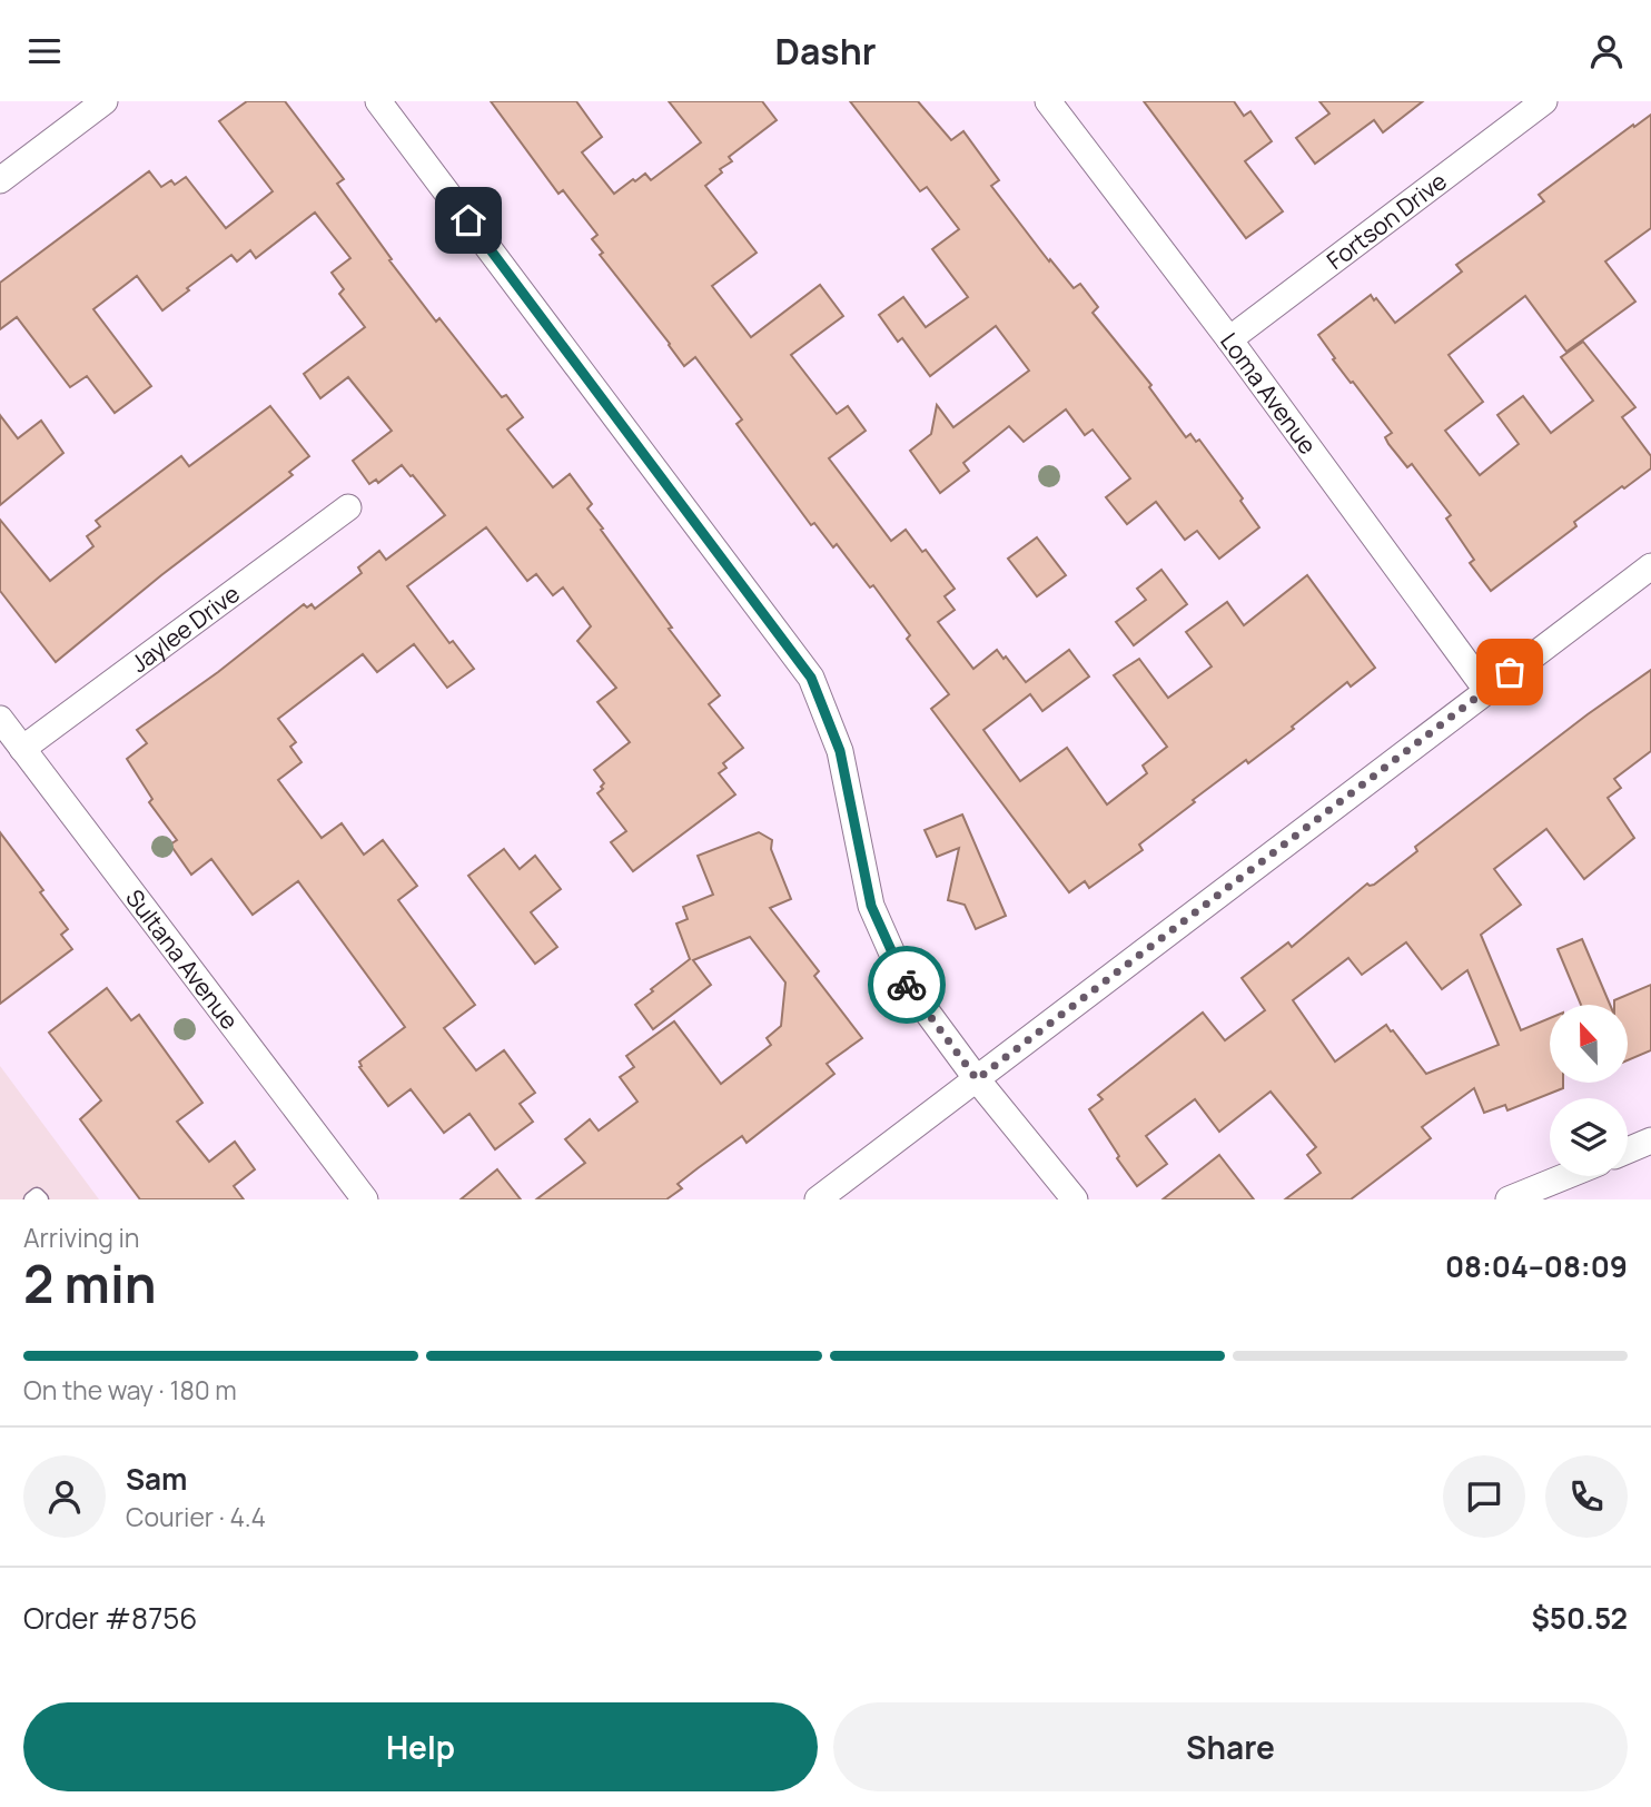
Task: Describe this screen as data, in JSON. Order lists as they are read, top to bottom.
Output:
{
  "streets": {
    "street": [
      "Fortson Drive",
      "Loma Avenue",
      "Jaylee Drive",
      "Sultana Avenue"
    ]
  },
  "crossings": [
    ["Fortson Drive", "Loma Avenue"],
    ["Jaylee Drive", "Sultana Avenue"]
  ],
  "north": "top",
  "page": {
    "header": "Dashr",
    "heading": ["2 min", "Arriving in", "08:04–08:09"],
    "panel": [
      "Sam",
      "Courier · 4.4",
      "Order #8756",
      "$50.52"
    ],
    "bar": "On the way · 180 m",
    "buttons": ["Help", "Share"]
  }
}
